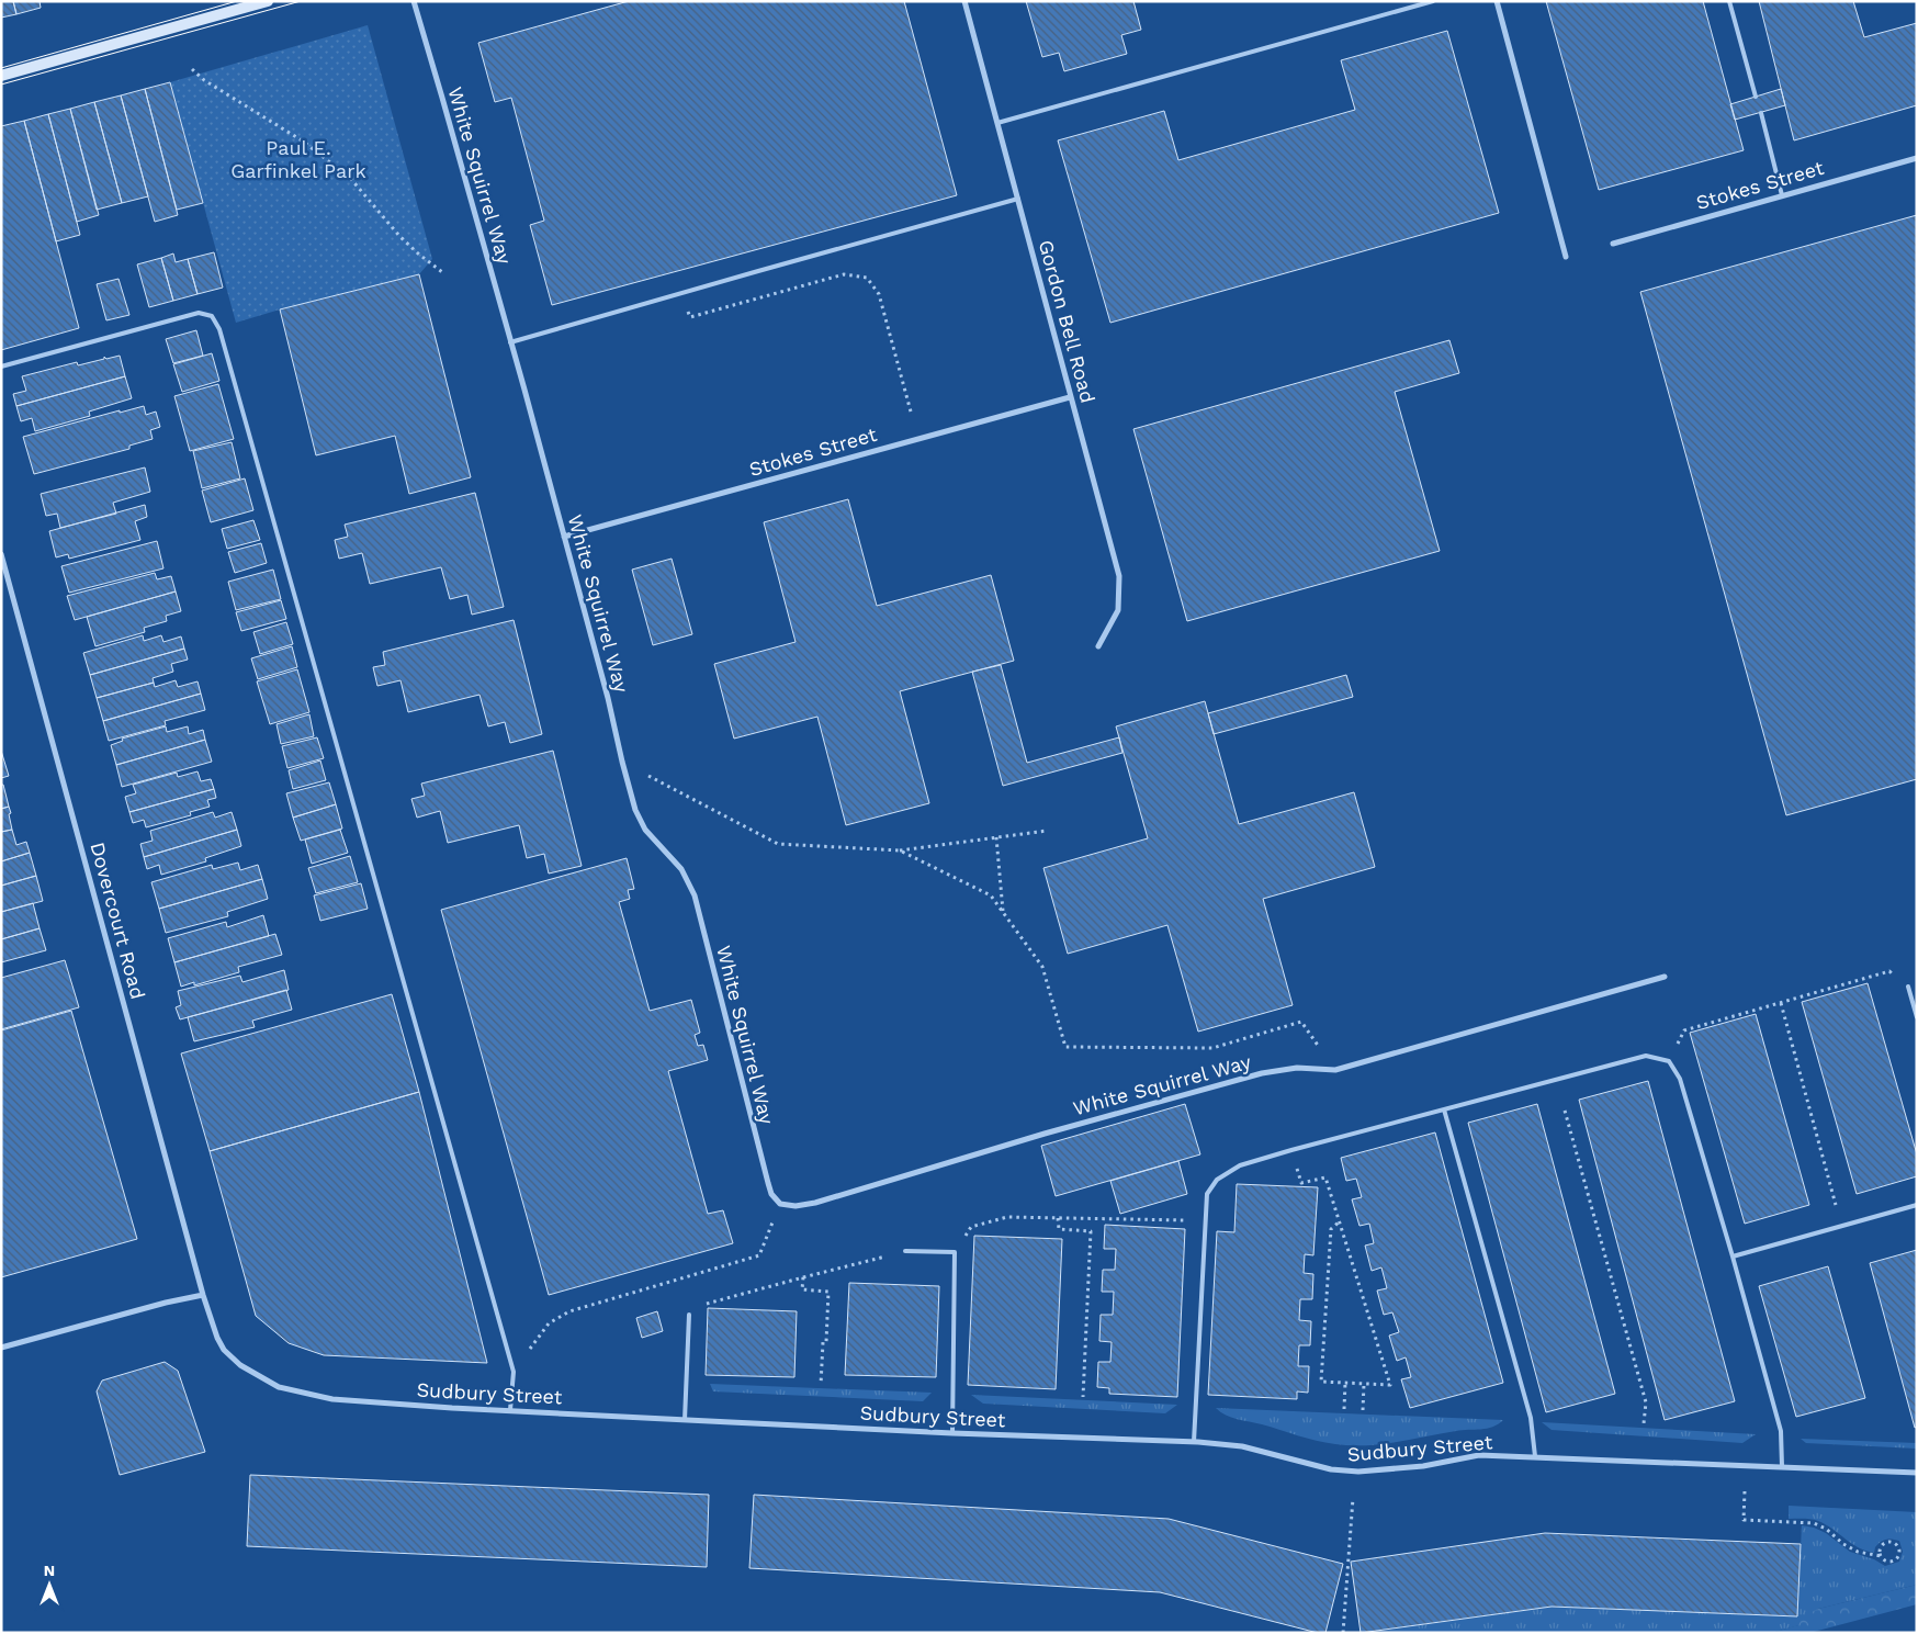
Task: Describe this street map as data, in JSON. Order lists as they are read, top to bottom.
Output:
{
  "streets": {
    "street": [
      "White Squirrel Way",
      "Stokes Street",
      "Gordon Bell Road",
      "Dovercourt Road",
      "Sudbury Street"
    ]
  },
  "crossings": [
    ["White Squirrel Way", "Stokes Street"],
    ["Stokes Street", "Gordon Bell Road"],
    ["Dovercourt Road", "Sudbury Street"]
  ],
  "parks": ["Paul E. Garfinkel Park"],
  "north": "top"
}
